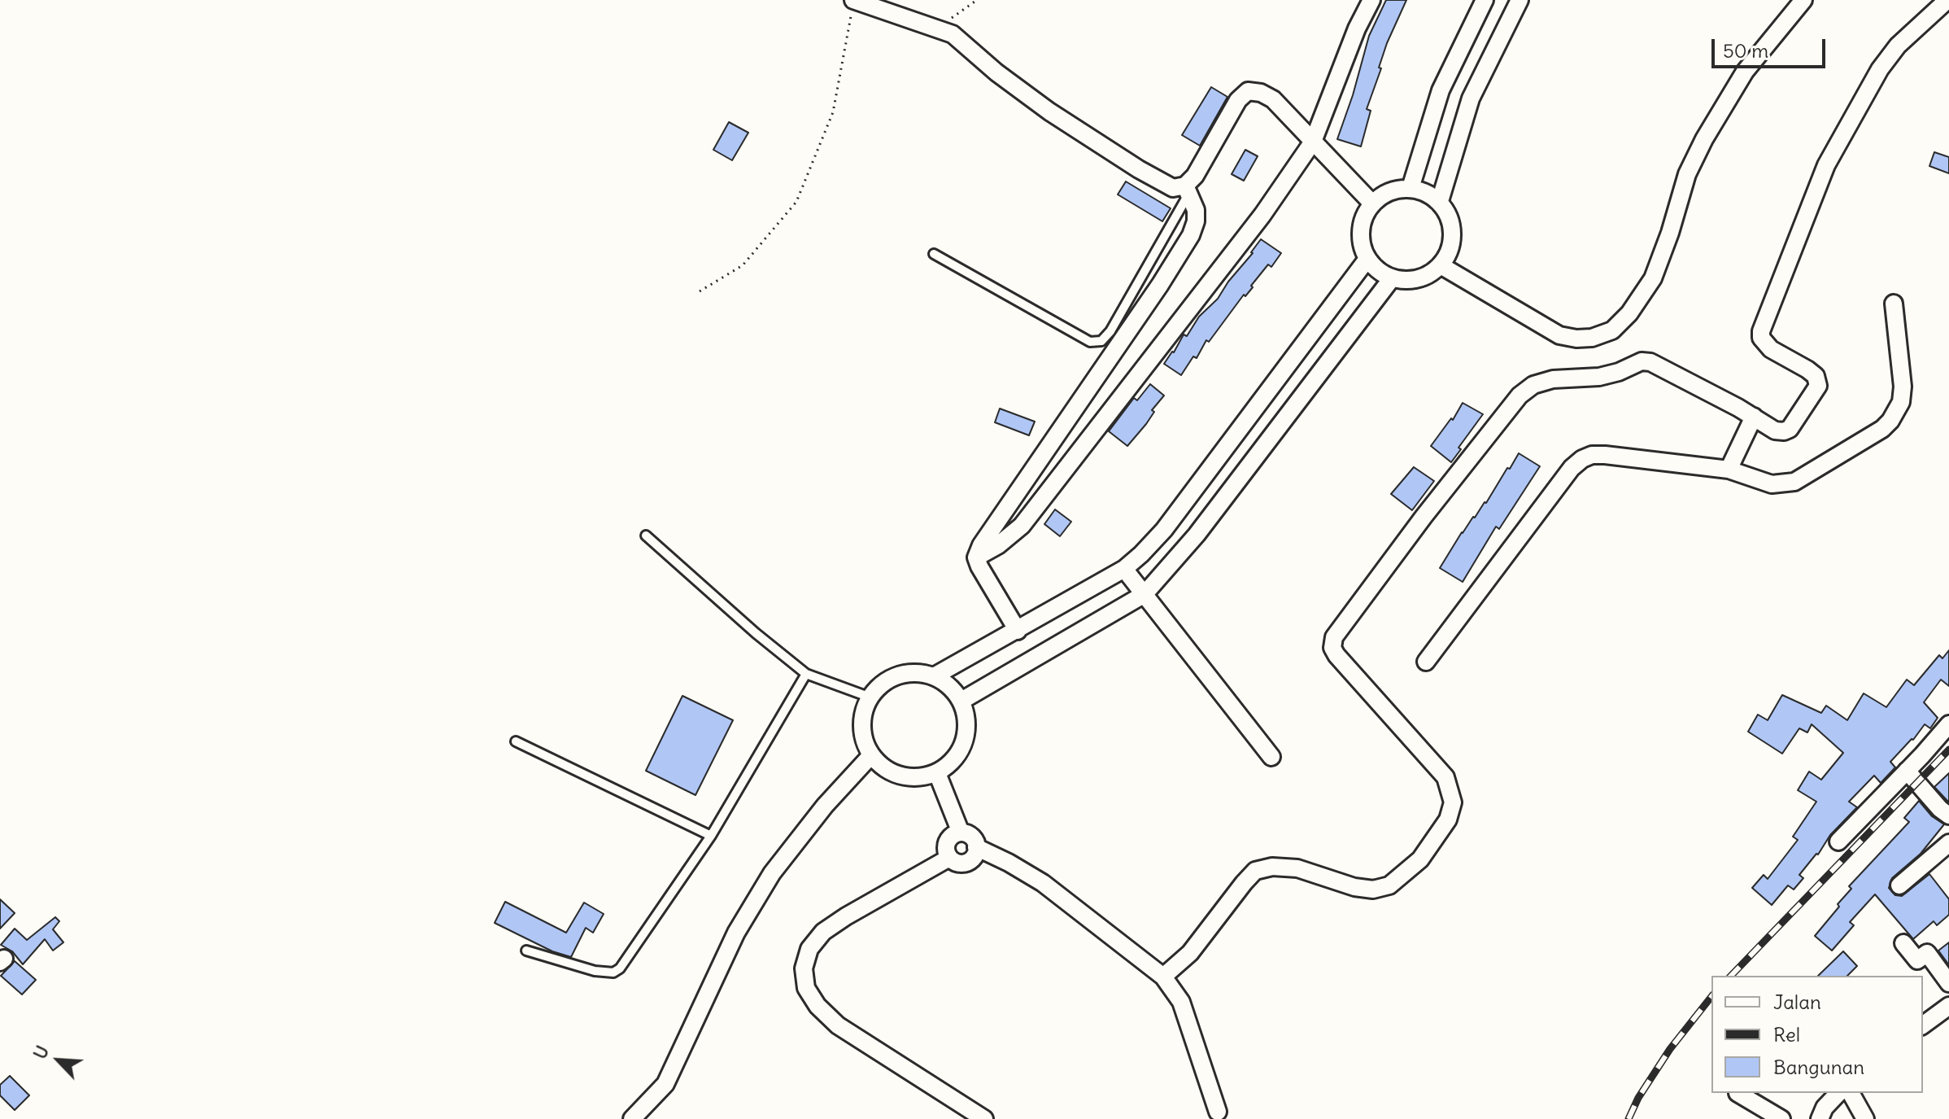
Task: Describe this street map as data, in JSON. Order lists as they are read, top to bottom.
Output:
{
  "legend": ["Jalan", "Rel", "Bangunan"],
  "scale_bar": "50 m",
  "north": "top left"
}
